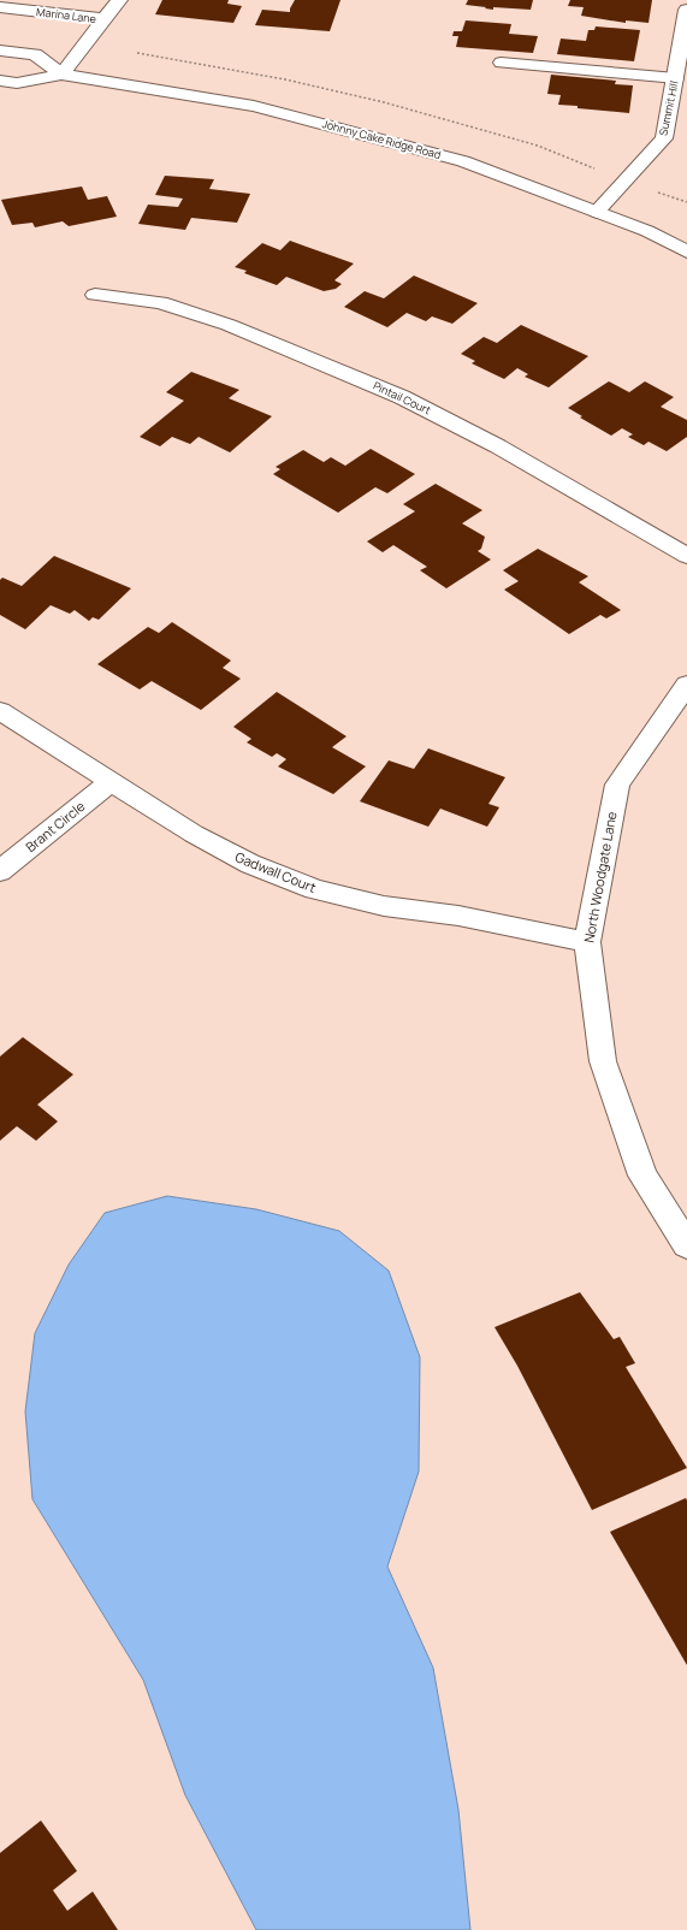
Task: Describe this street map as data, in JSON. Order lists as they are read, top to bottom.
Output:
{
  "streets": {
    "street": [
      "Marina Lane",
      "Summit Hill",
      "Johnny Cake Ridge Road",
      "Pintail Court",
      "Brant Circle",
      "Gadwall Court",
      "North Woodgate Lane"
    ]
  },
  "crossings": [
    ["Summit Hill", "Johnny Cake Ridge Road"],
    ["Brant Circle", "Gadwall Court"],
    ["Gadwall Court", "North Woodgate Lane"]
  ]
}
